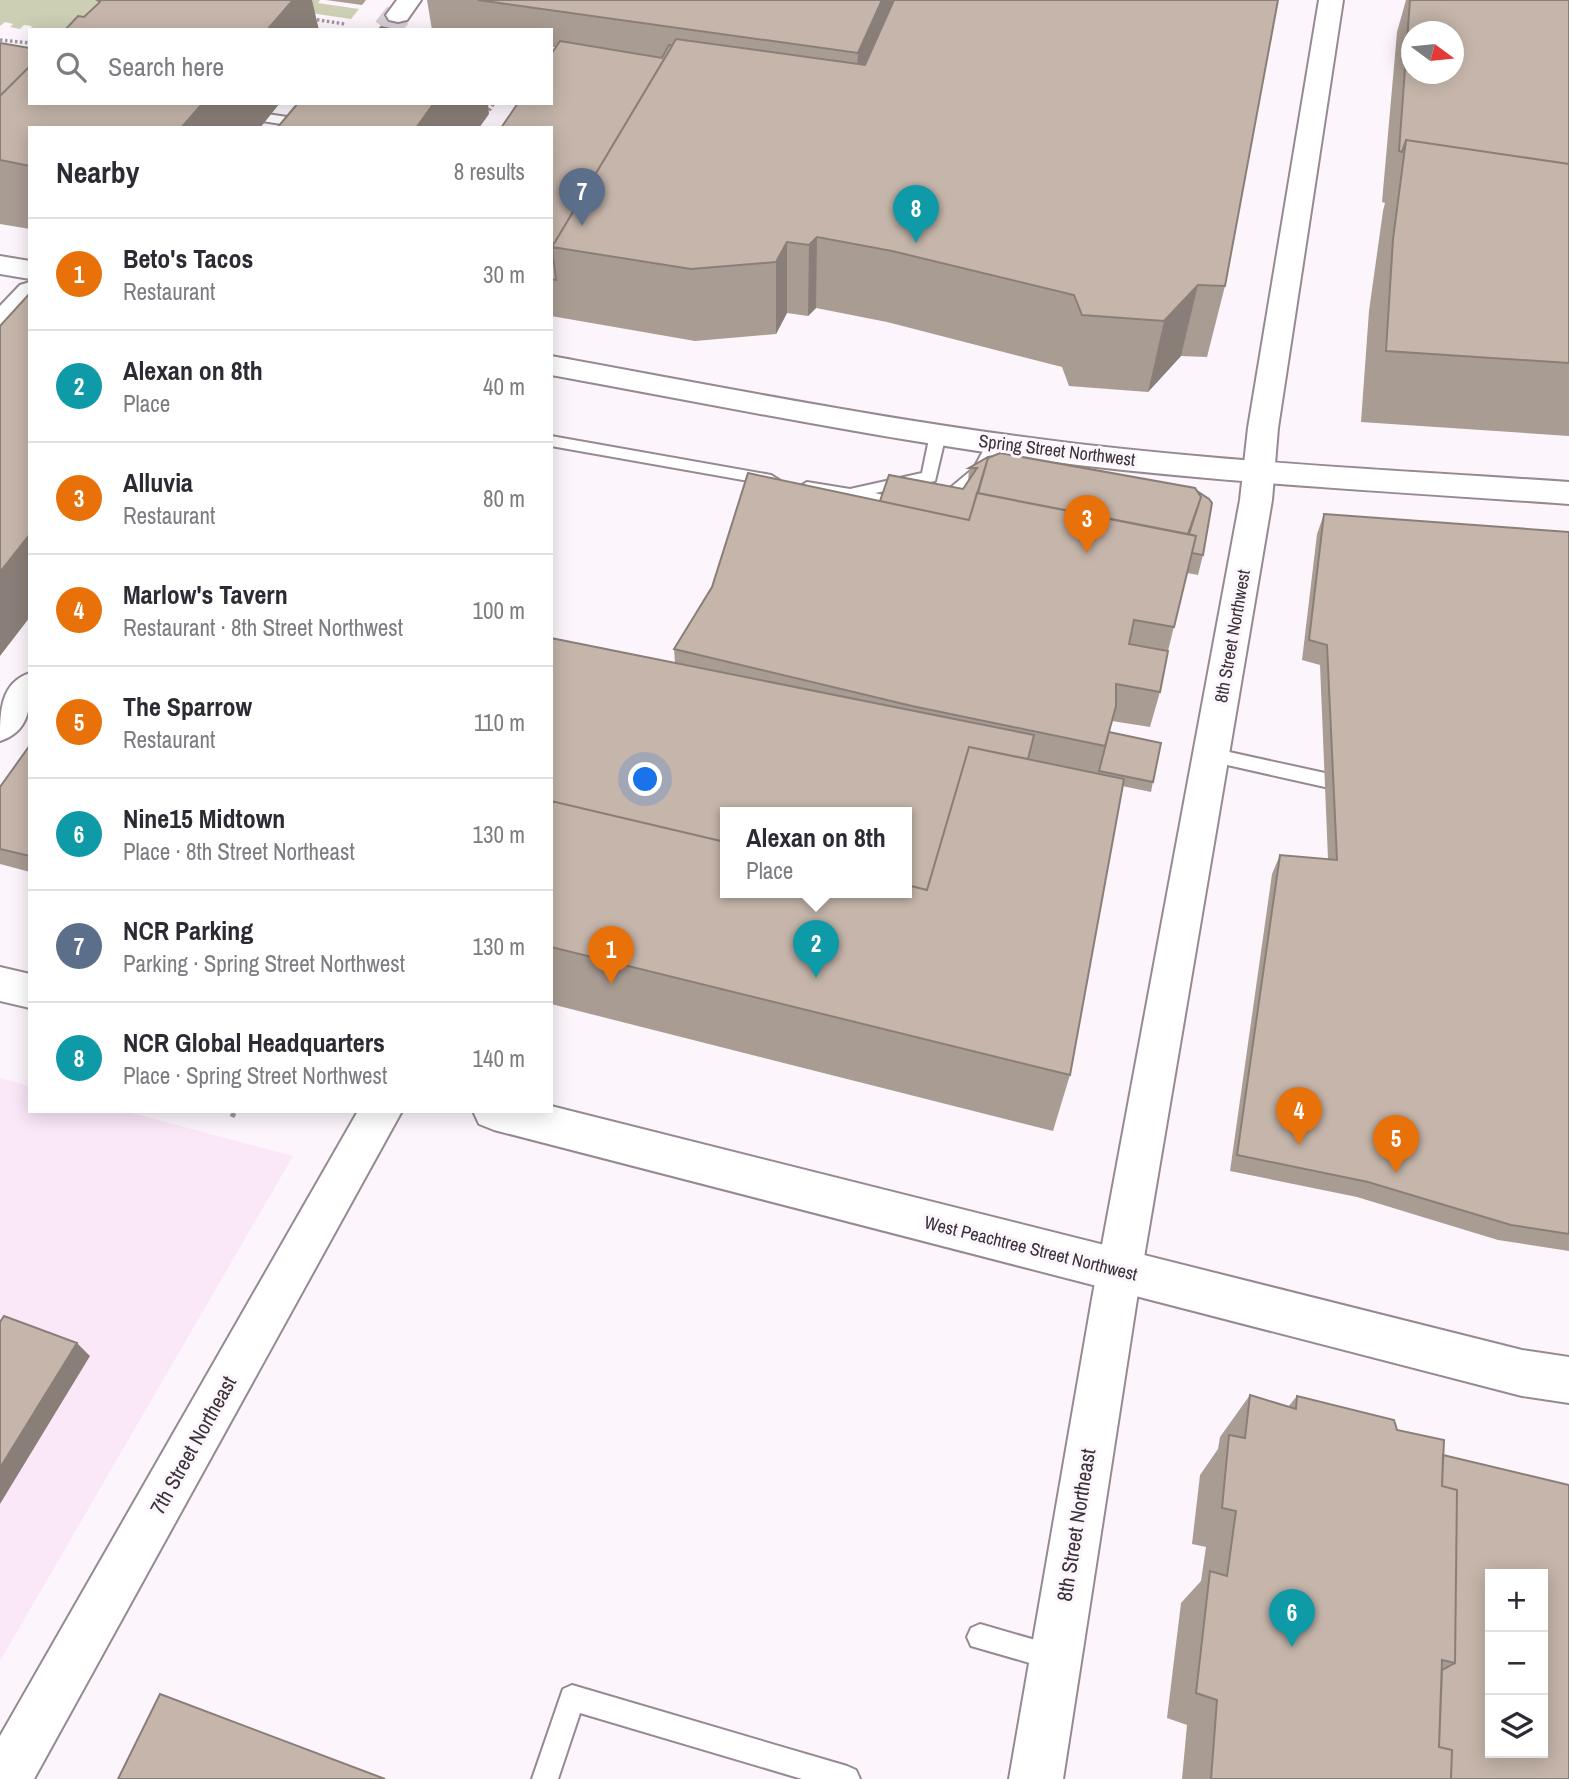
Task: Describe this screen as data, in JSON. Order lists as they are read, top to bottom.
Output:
{
  "streets": {
    "street": [
      "Spring Street Northwest",
      "8th Street Northwest",
      "West Peachtree Street Northwest",
      "7th Street Northeast",
      "8th Street Northeast"
    ]
  },
  "crossings": [
    ["Spring Street Northwest", "8th Street Northwest"],
    ["8th Street Northwest", "West Peachtree Street Northwest"],
    ["8th Street Northwest", "8th Street Northeast"],
    ["West Peachtree Street Northwest", "8th Street Northeast"]
  ],
  "north": "right",
  "page": {
    "search": "Search here",
    "heading": ["Nearby", "8 results"],
    "pins": [
      "7",
      "8",
      "3",
      "2",
      "1",
      "4",
      "5",
      "6"
    ],
    "list": [
      {
        "mark": "1",
        "name": "Beto's Tacos",
        "note": "Restaurant",
        "value": "30 m"
      },
      {
        "mark": "2",
        "name": "Alexan on 8th",
        "note": "Place",
        "value": "40 m"
      },
      {
        "mark": "3",
        "name": "Alluvia",
        "note": "Restaurant",
        "value": "80 m"
      },
      {
        "mark": "4",
        "name": "Marlow's Tavern",
        "note": "Restaurant · 8th Street Northwest",
        "value": "100 m"
      },
      {
        "mark": "5",
        "name": "The Sparrow",
        "note": "Restaurant",
        "value": "110 m"
      },
      {
        "mark": "6",
        "name": "Nine15 Midtown",
        "note": "Place · 8th Street Northeast",
        "value": "130 m"
      },
      {
        "mark": "7",
        "name": "NCR Parking",
        "note": "Parking · Spring Street Northwest",
        "value": "130 m"
      },
      {
        "mark": "8",
        "name": "NCR Global Headquarters",
        "note": "Place · Spring Street Northwest",
        "value": "140 m"
      }
    ],
    "popup": ["Alexan on 8th", "Place"],
    "map_buttons": ["+", "−"]
  }
}
